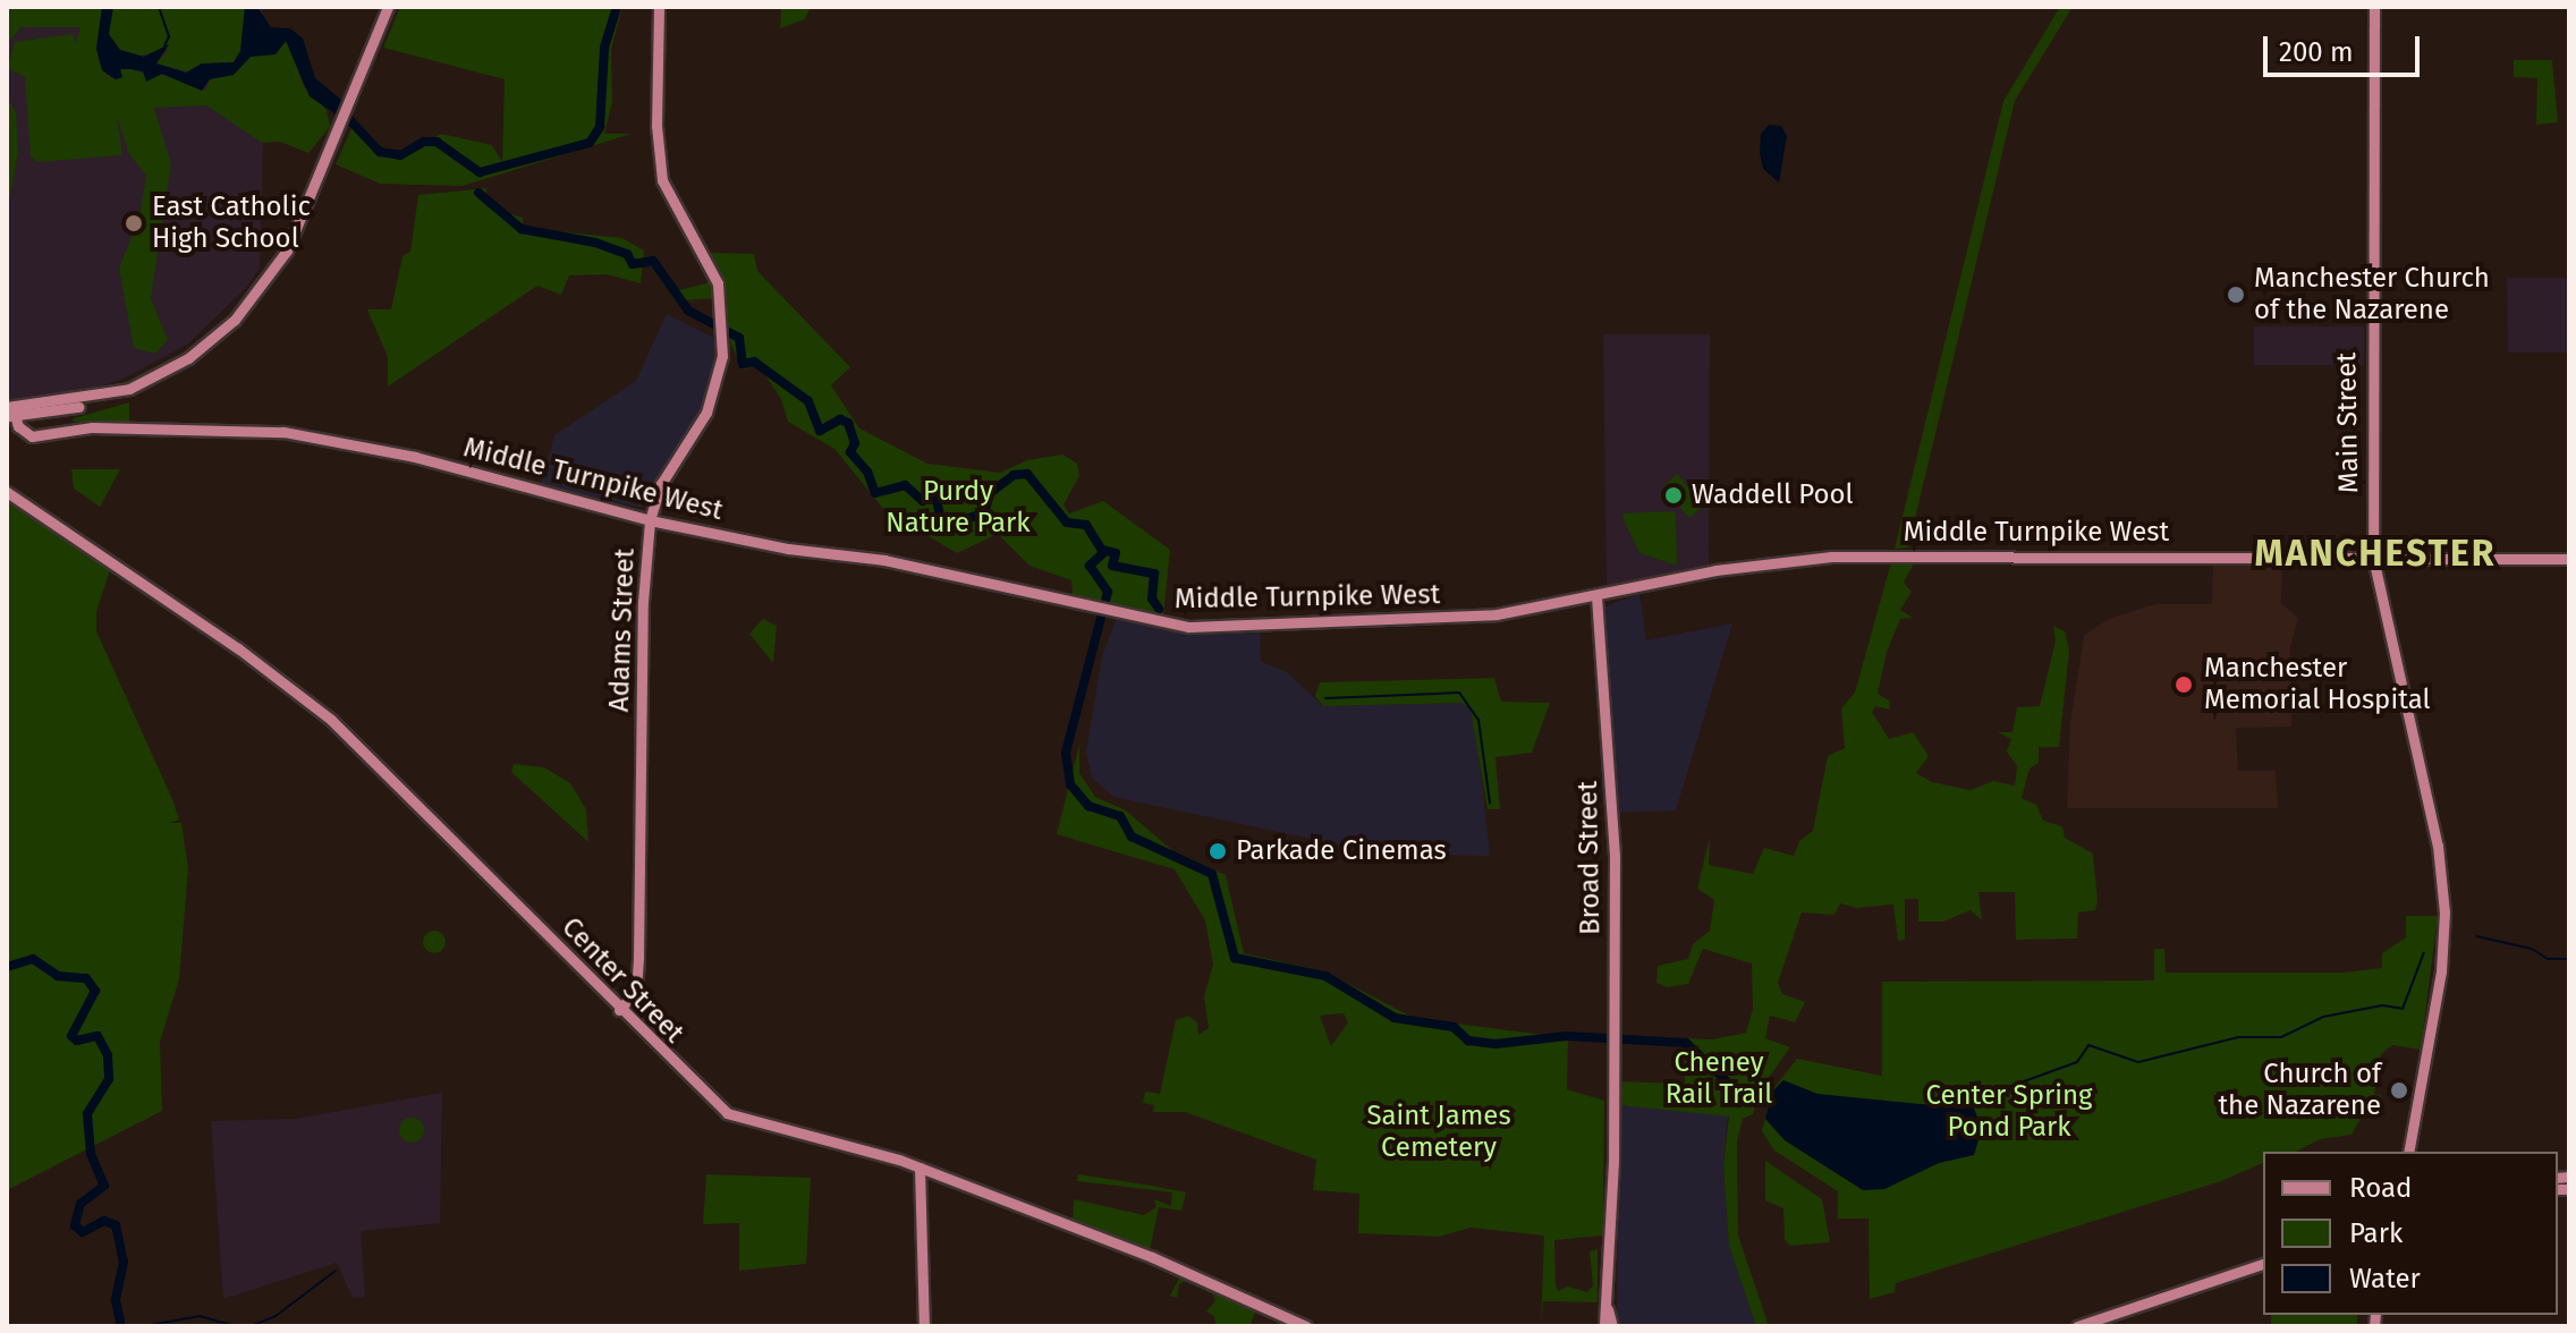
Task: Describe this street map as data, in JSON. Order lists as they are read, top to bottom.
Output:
{
  "streets": {
    "main road": [
      "Main Street",
      "Middle Turnpike West",
      "Adams Street",
      "Broad Street",
      "Center Street"
    ]
  },
  "crossings": [
    ["Main Street", "Middle Turnpike West"],
    ["Middle Turnpike West", "Adams Street"],
    ["Middle Turnpike West", "Broad Street"],
    ["Adams Street", "Center Street"]
  ],
  "districts": ["MANCHESTER"],
  "parks": [
    "Purdy Nature Park",
    "Cheney Rail Trail",
    "Center Spring Pond Park",
    "Saint James Cemetery"
  ],
  "places": [
    "East Catholic High School",
    "Manchester Church of the Nazarene",
    "Waddell Pool",
    "Manchester Memorial Hospital",
    "Parkade Cinemas",
    "Church of the Nazarene"
  ],
  "legend": ["Road", "Park", "Water"],
  "scale_bar": "200 m"
}
